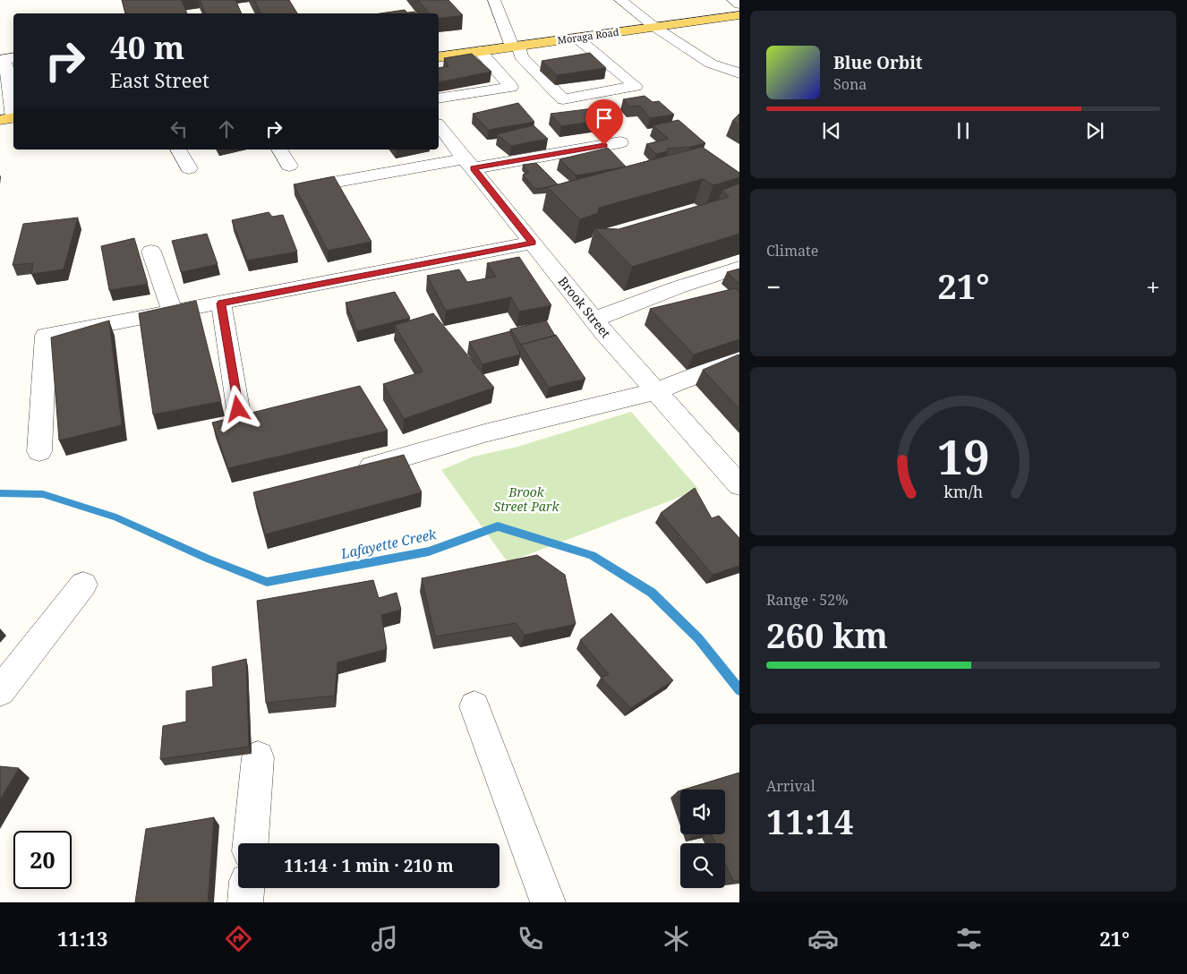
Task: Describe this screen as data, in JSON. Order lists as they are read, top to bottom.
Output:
{
  "streets": {
    "main road": ["Moraga Road"],
    "street": ["Brook Street"]
  },
  "water": ["Lafayette Creek"],
  "parks": ["Brook Street Park"],
  "page": {
    "turn": ["40 m", "East Street"],
    "song": ["Blue Orbit", "Sona"],
    "tile": [
      "Climate",
      ["Range · 52%", "260 km"],
      ["Arrival", "11:14"]
    ],
    "heat": ["−", "21°", "+"],
    "limit": "20",
    "trip": "11:14 · 1 min · 210 m",
    "tabs": ["11:13", "21°"],
    "gauge": ["19", "km/h"]
  }
}
